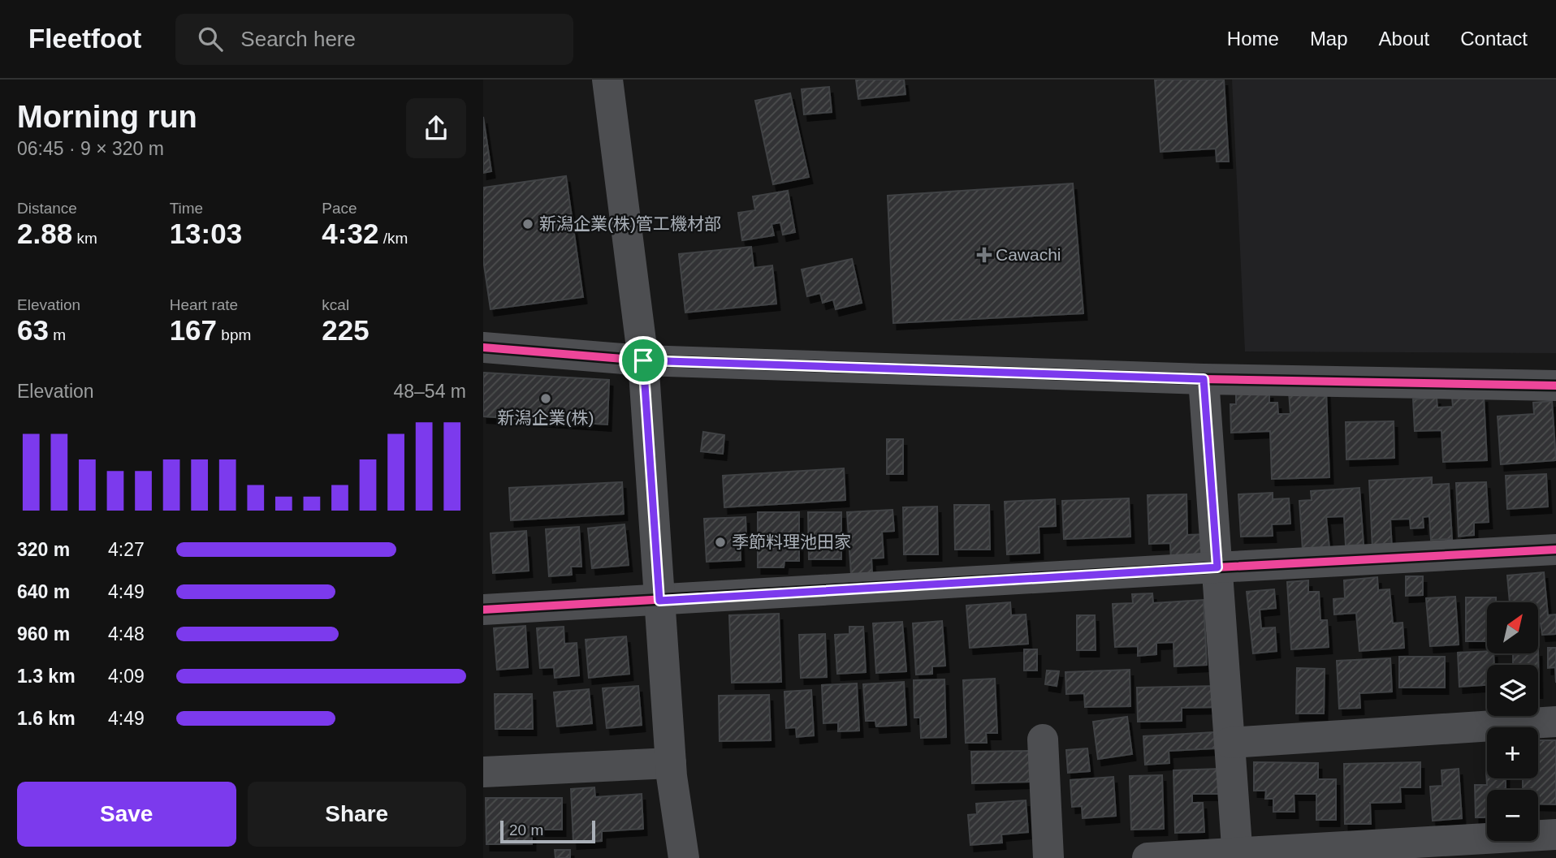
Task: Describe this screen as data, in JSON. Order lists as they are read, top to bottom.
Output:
{
  "places": {
    "other": ["新潟企業(株)管工機材部", "新潟企業(株)", "季節料理池田家"],
    "health": ["Cawachi"]
  },
  "scale_bar": "20 m",
  "north": "top right",
  "page": {
    "header": "Fleetfoot",
    "search": "Search here",
    "nav": [
      "Home",
      "Map",
      "About",
      "Contact"
    ],
    "heading": ["Morning run", "06:45 · 9 × 320 m"],
    "stats": [
      ["Distance", "2.88 km"],
      ["Time", "13:03"],
      ["Pace", "4:32 /km"],
      ["Elevation", "63 m"],
      ["Heart rate", "167 bpm"],
      ["kcal", "225"]
    ],
    "chart": ["Elevation", "48–54 m"],
    "list": [
      {
        "name": "320 m",
        "note": "4:27"
      },
      {
        "name": "640 m",
        "note": "4:49"
      },
      {
        "name": "960 m",
        "note": "4:48"
      },
      {
        "name": "1.3 km",
        "note": "4:09"
      },
      {
        "name": "1.6 km",
        "note": "4:49"
      }
    ],
    "map_buttons": ["+", "−"],
    "buttons": ["Save", "Share"],
    "scale": "20 m"
  }
}
